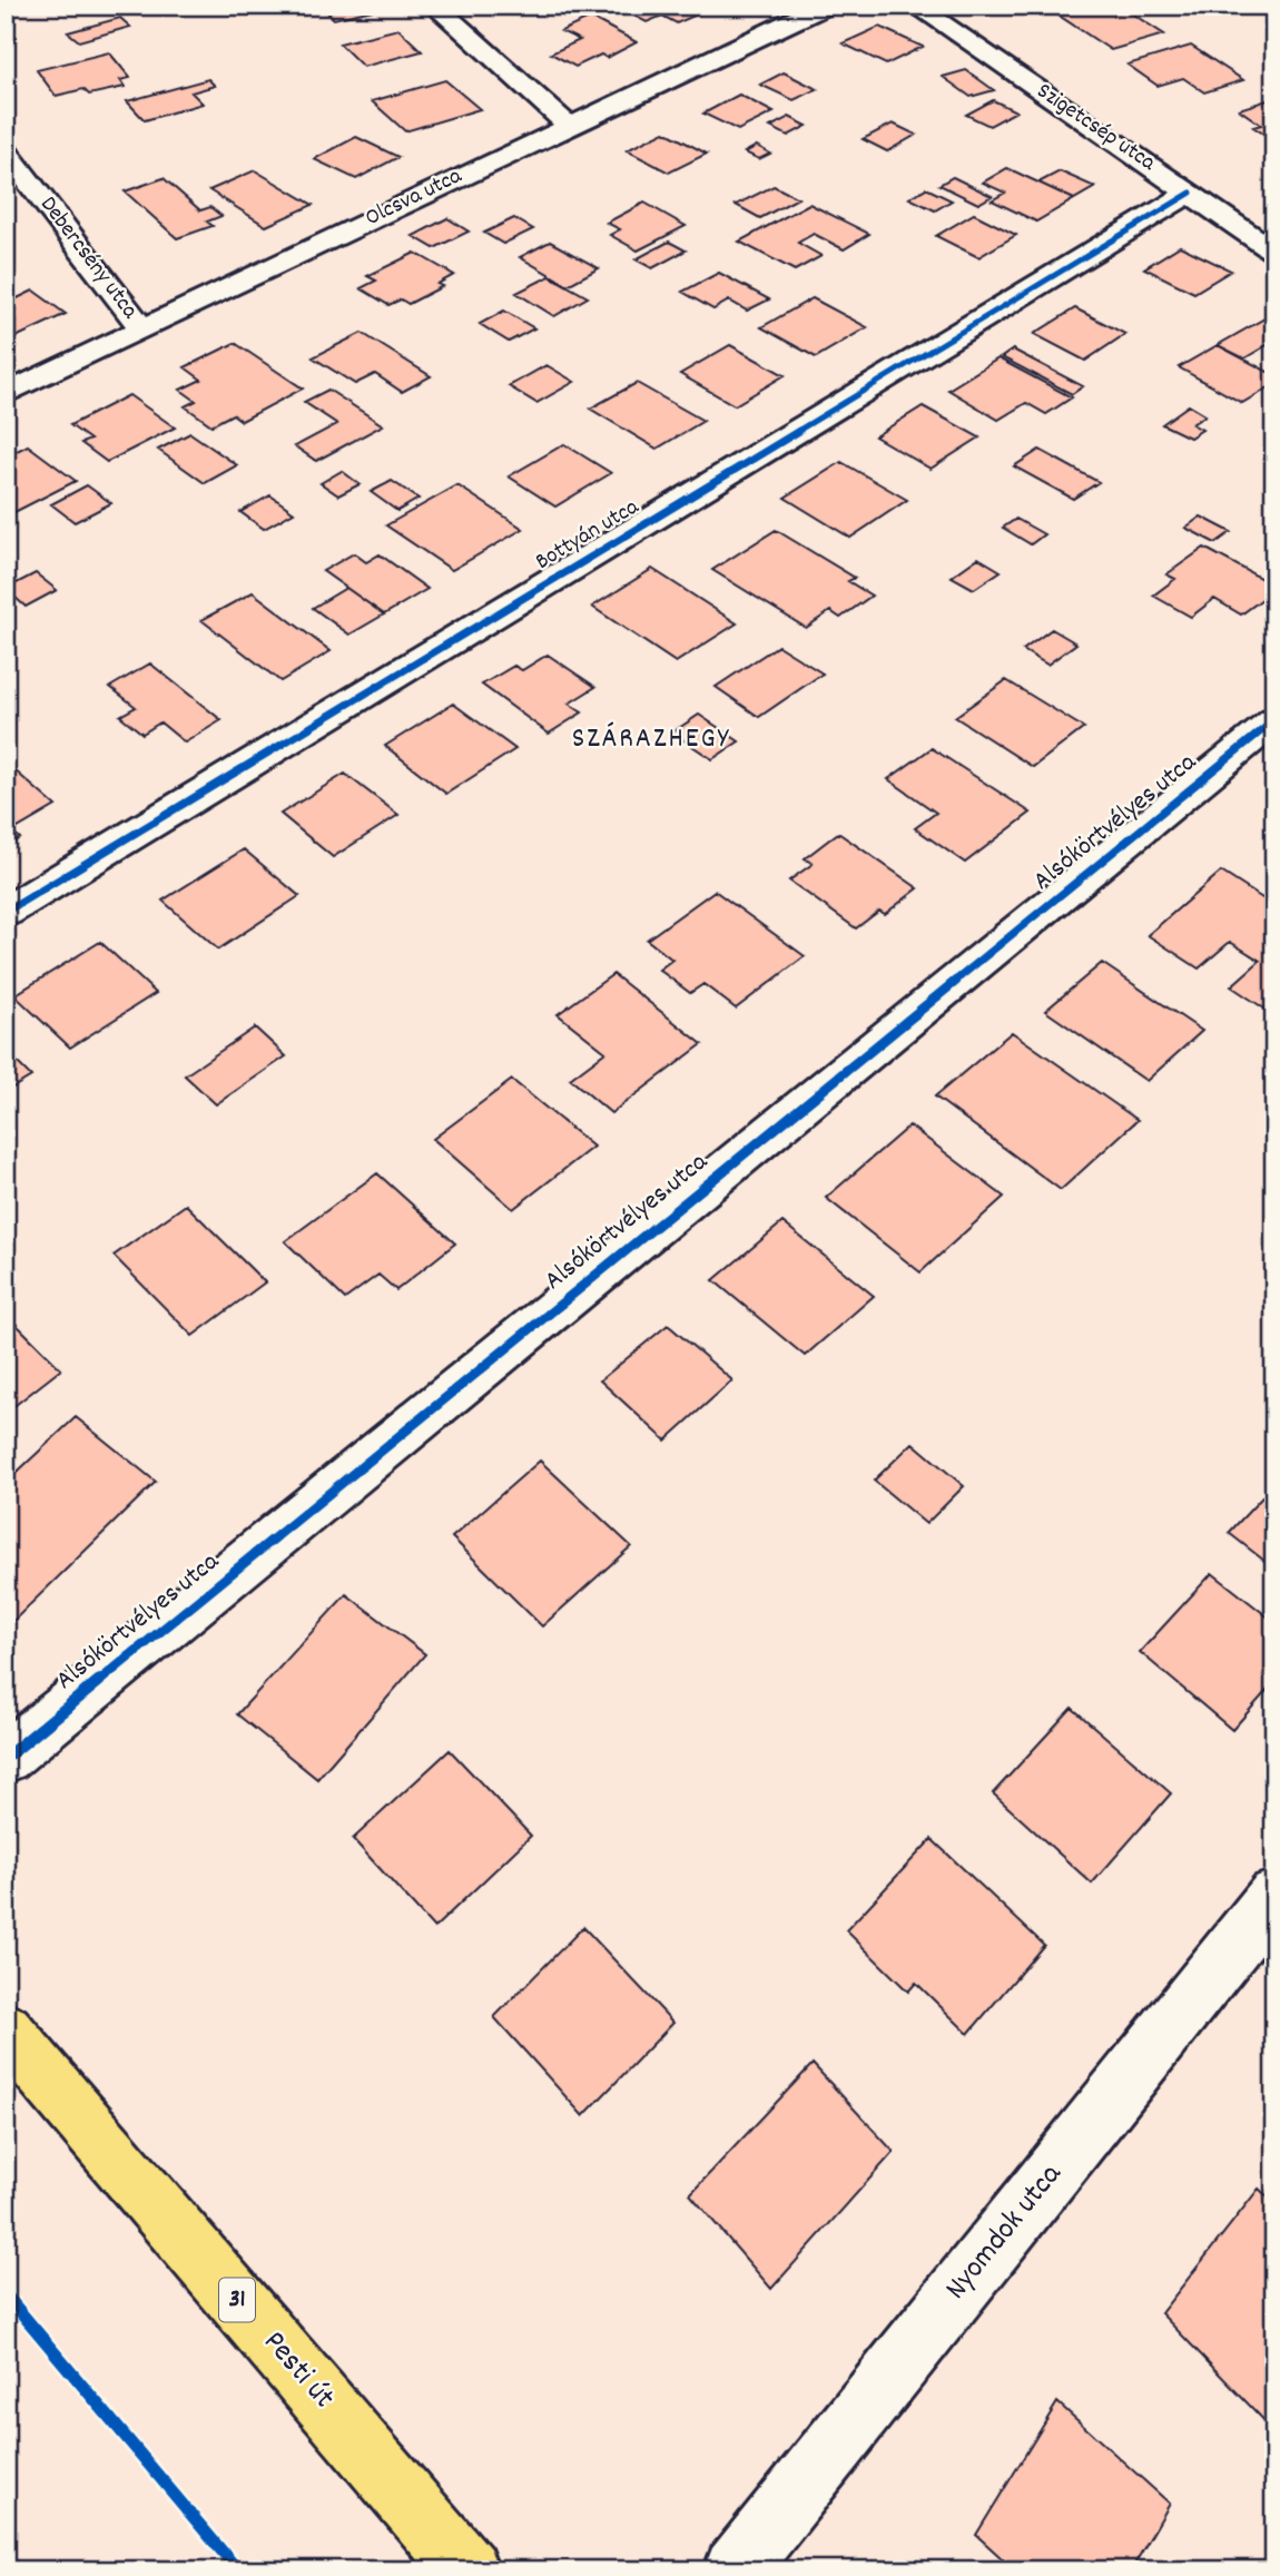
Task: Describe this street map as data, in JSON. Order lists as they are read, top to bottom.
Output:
{
  "streets": {
    "main road": ["31", "Pesti út"],
    "street": [
      "Szigetcsép utca",
      "Olcsva utca",
      "Debercsény utca",
      "Bottyán utca",
      "Alsókörtvélyes utca",
      "Nyomdok utca"
    ]
  },
  "crossings": [
    ["Szigetcsép utca", "Bottyán utca"],
    ["Olcsva utca", "Debercsény utca"]
  ],
  "districts": ["SZÁRAZHEGY"]
}
